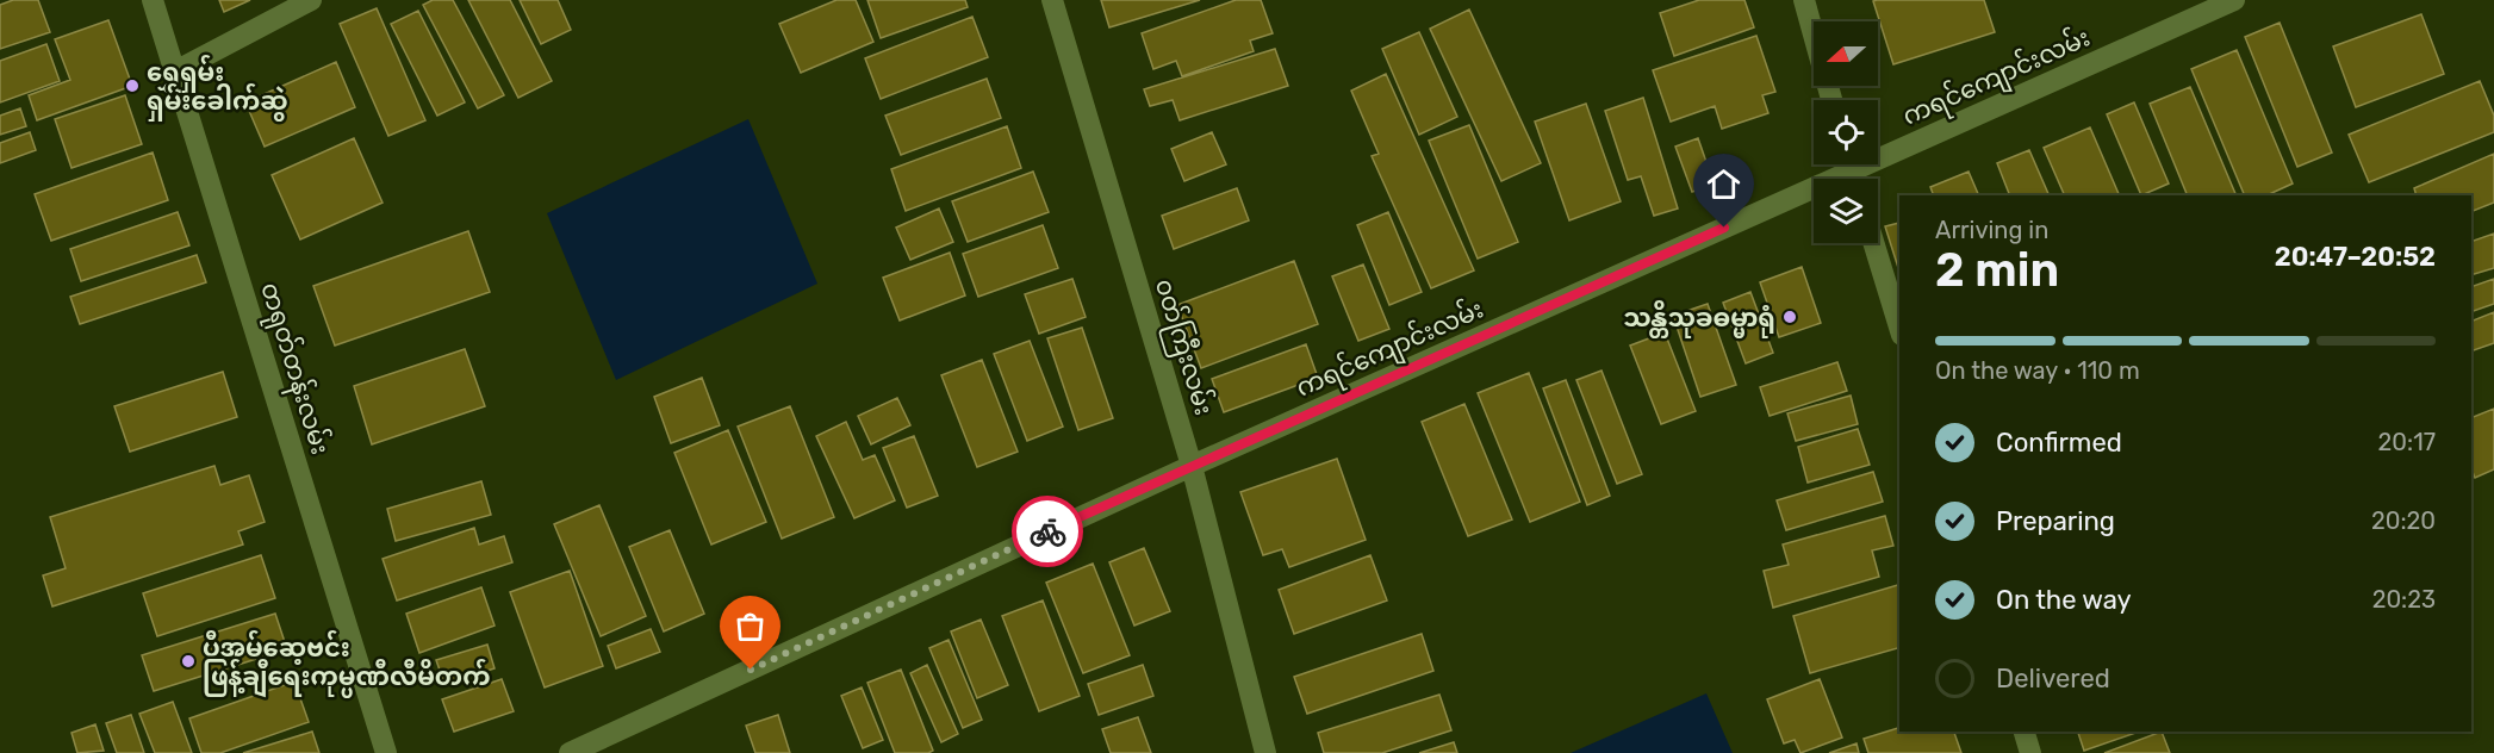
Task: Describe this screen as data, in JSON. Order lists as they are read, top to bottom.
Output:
{
  "streets": {
    "street": ["ကရင်ကျောင်းလမ်း", "၀တ်ကြီးလမ်း", "တရုတ်တန်းလမ်း"]
  },
  "crossings": [
    ["ကရင်ကျောင်းလမ်း", "၀တ်ကြီးလမ်း"]
  ],
  "places": ["ရွှေရှမ်း ရှမ်းခေါက်ဆွဲ", "သန္တိသုခဓမ္မာရုံ", "ပီအမ်ဆေ့ဗင်း ဖြန့်ချီရေးကုမ္ပဏီလီမိတက်"],
  "north": "left",
  "page": {
    "heading": ["2 min", "Arriving in", "20:47–20:52"],
    "bar": "On the way · 110 m",
    "list": [
      ["Confirmed", "20:17"],
      ["Preparing", "20:20"],
      ["On the way", "20:23"],
      "Delivered"
    ]
  }
}
